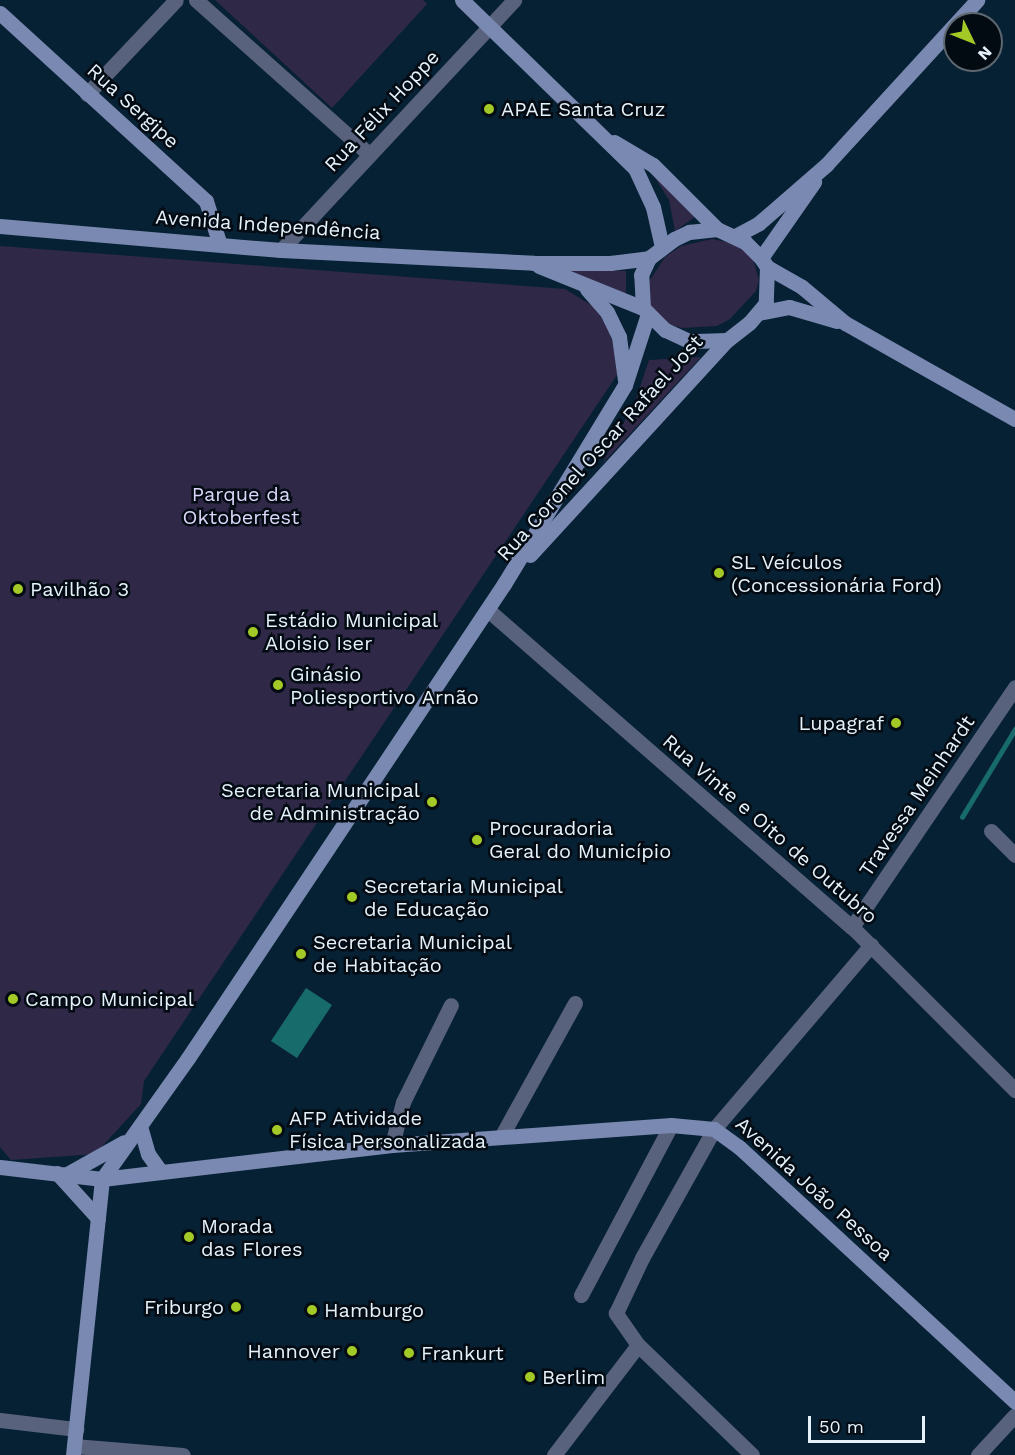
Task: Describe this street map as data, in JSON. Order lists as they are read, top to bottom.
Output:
{
  "streets": {
    "main road": [
      "Rua Sergipe",
      "Avenida Independência",
      "Rua Coronel Oscar Rafael Jost",
      "Avenida João Pessoa"
    ],
    "street": ["Rua Félix Hoppe", "Travessa Meinhardt", "Rua Vinte e Oito de Outubro"]
  },
  "crossings": [
    ["Rua Sergipe", "Avenida Independência"],
    ["Rua Félix Hoppe", "Avenida Independência"],
    ["Avenida Independência", "Rua Coronel Oscar Rafael Jost"],
    ["Rua Coronel Oscar Rafael Jost", "Rua Vinte e Oito de Outubro"],
    ["Rua Coronel Oscar Rafael Jost", "Avenida João Pessoa"],
    ["Travessa Meinhardt", "Rua Vinte e Oito de Outubro"]
  ],
  "parks": ["Parque da Oktoberfest"],
  "places": [
    "APAE Santa Cruz",
    "SL Veículos (Concessionária Ford)",
    "Pavilhão 3",
    "Estádio Municipal Aloisio Iser",
    "Ginásio Poliesportivo Arnão",
    "Lupagraf",
    "Secretaria Municipal de Administração",
    "Procuradoria Geral do Município",
    "Secretaria Municipal de Educação",
    "Secretaria Municipal de Habitação",
    "Campo Municipal",
    "AFP Atividade Física Personalizada",
    "Morada das Flores",
    "Friburgo",
    "Hamburgo",
    "Hannover",
    "Frankurt",
    "Berlim"
  ],
  "scale_bar": "50 m",
  "north": "bottom right"
}
